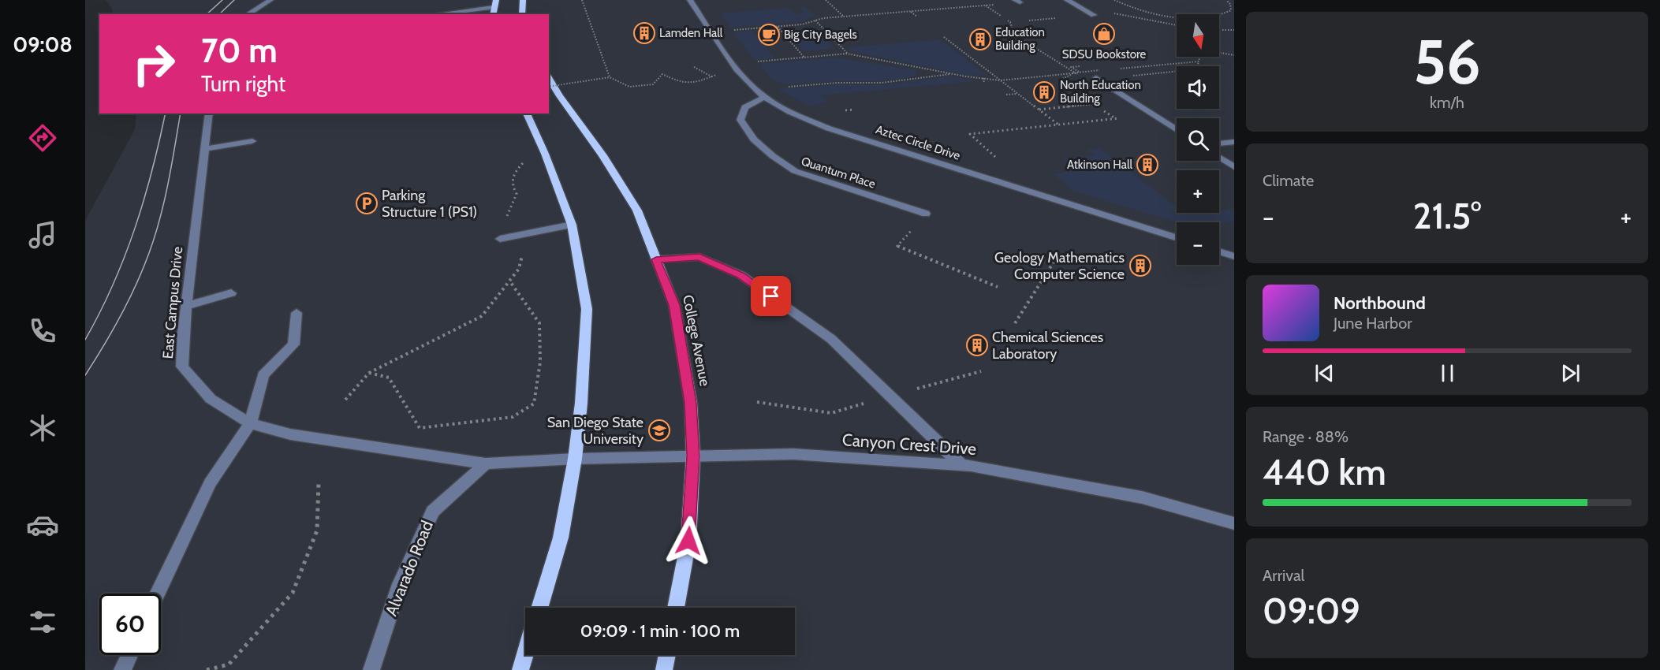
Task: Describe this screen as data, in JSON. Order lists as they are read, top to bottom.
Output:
{
  "streets": {
    "main road": ["College Avenue"],
    "street": [
      "Aztec Circle Drive",
      "Quantum Place",
      "East Campus Drive",
      "Canyon Crest Drive",
      "Alvarado Road"
    ]
  },
  "crossings": [
    ["Aztec Circle Drive", "Quantum Place"],
    ["East Campus Drive", "Alvarado Road"],
    ["College Avenue", "Canyon Crest Drive"]
  ],
  "places": {
    "building": [
      "Lamden Hall",
      "Education Building",
      "North Education Building",
      "Atkinson Hall",
      "Geology Mathematics Computer Science",
      "Chemical Sciences Laboratory"
    ],
    "shop": ["SDSU Bookstore"],
    "cafe": ["Big City Bagels"],
    "parking": ["Parking Structure 1 (PS1)"],
    "school or university": ["San Diego State University"]
  },
  "north": "bottom",
  "page": {
    "tabs": "09:08",
    "tile": [
      ["56", "km/h"],
      "Climate",
      ["Range · 88%", "440 km"],
      ["Arrival", "09:09"]
    ],
    "map_buttons": ["+", "−"],
    "turn": ["70 m", "Turn right"],
    "heat": ["−", "21.5°", "+"],
    "song": ["Northbound", "June Harbor"],
    "limit": "60",
    "trip": "09:09 · 1 min · 100 m"
  }
}
